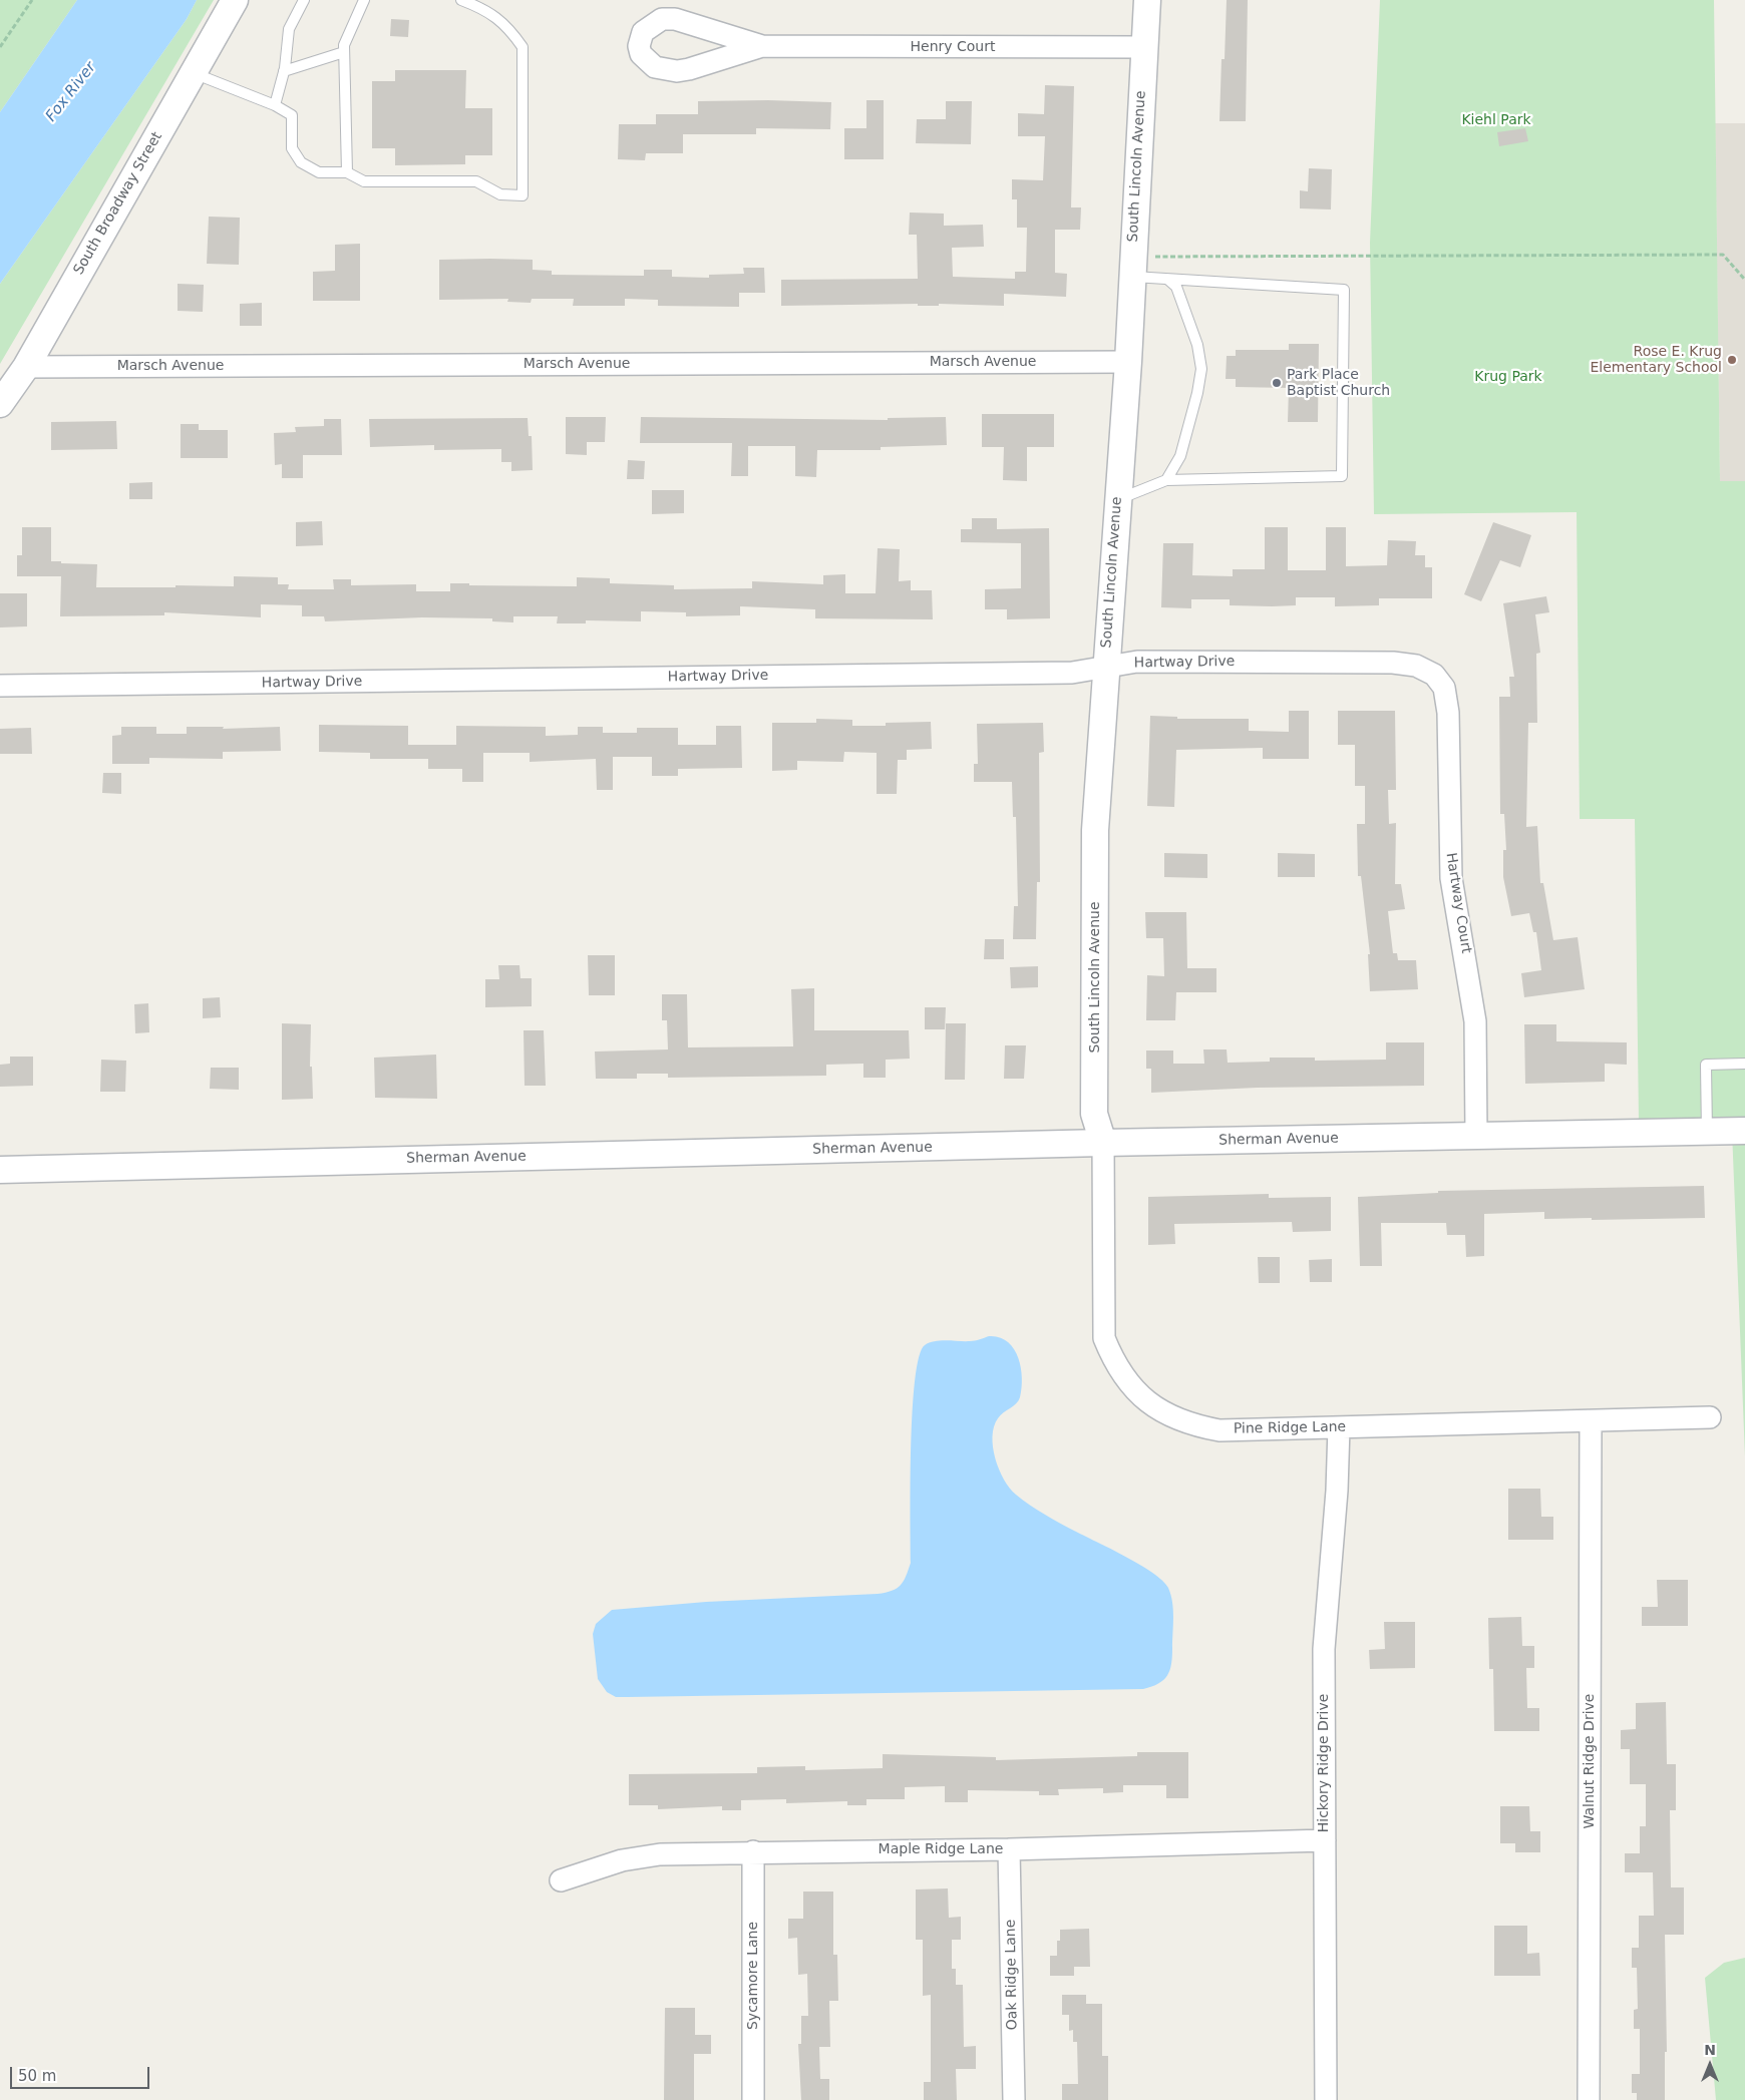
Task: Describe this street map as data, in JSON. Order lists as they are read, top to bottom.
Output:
{
  "streets": {
    "street": [
      "Henry Court",
      "South Lincoln Avenue",
      "South Broadway Street",
      "Marsch Avenue",
      "Hartway Drive",
      "Hartway Court",
      "Sherman Avenue",
      "Pine Ridge Lane",
      "Walnut Ridge Drive",
      "Hickory Ridge Drive",
      "Maple Ridge Lane",
      "Oak Ridge Lane",
      "Sycamore Lane"
    ]
  },
  "crossings": [
    ["Henry Court", "South Lincoln Avenue"],
    ["South Lincoln Avenue", "Marsch Avenue"],
    ["South Lincoln Avenue", "Hartway Drive"],
    ["South Lincoln Avenue", "Sherman Avenue"],
    ["South Lincoln Avenue", "Pine Ridge Lane"],
    ["South Broadway Street", "Marsch Avenue"],
    ["Hartway Drive", "Hartway Court"],
    ["Hartway Court", "Sherman Avenue"],
    ["Sherman Avenue", "Pine Ridge Lane"],
    ["Pine Ridge Lane", "Walnut Ridge Drive"],
    ["Pine Ridge Lane", "Hickory Ridge Drive"],
    ["Hickory Ridge Drive", "Maple Ridge Lane"],
    ["Maple Ridge Lane", "Oak Ridge Lane"],
    ["Maple Ridge Lane", "Sycamore Lane"]
  ],
  "water": ["Fox River"],
  "parks": ["Kiehl Park", "Krug Park"],
  "places": ["Rose E. Krug Elementary School", "Park Place Baptist Church"],
  "scale_bar": "50 m",
  "north": "top"
}
